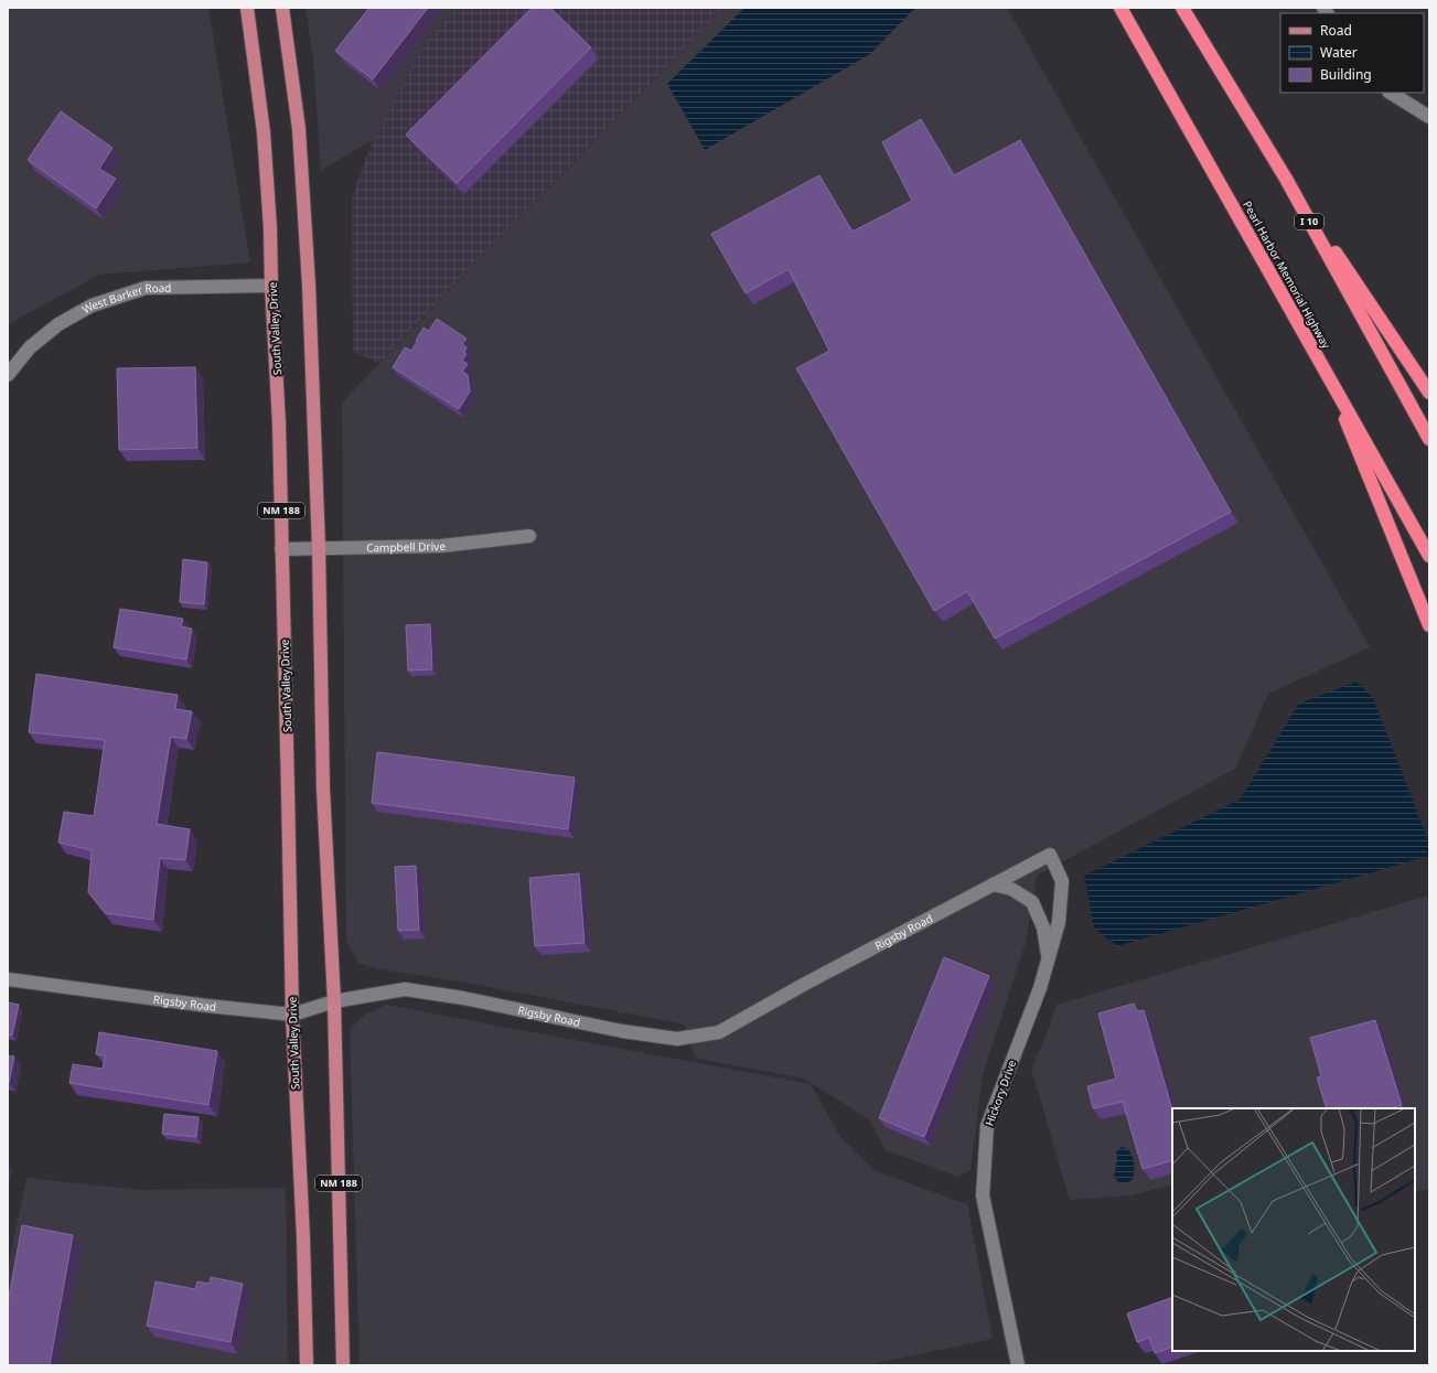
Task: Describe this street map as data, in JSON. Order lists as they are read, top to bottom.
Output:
{
  "streets": {
    "highway": ["I 10", "Pearl Harbor Memorial Highway"],
    "main road": ["South Valley Drive", "NM 188"],
    "street": [
      "West Barker Road",
      "Campbell Drive",
      "Rigsby Road",
      "Hickory Drive"
    ]
  },
  "crossings": [
    ["West Barker Road", "South Valley Drive"],
    ["South Valley Drive", "Campbell Drive"],
    ["South Valley Drive", "Rigsby Road"],
    ["NM 188", "Campbell Drive"],
    ["NM 188", "Rigsby Road"],
    ["Rigsby Road", "Hickory Drive"]
  ],
  "legend": ["Road", "Water", "Building"]
}
